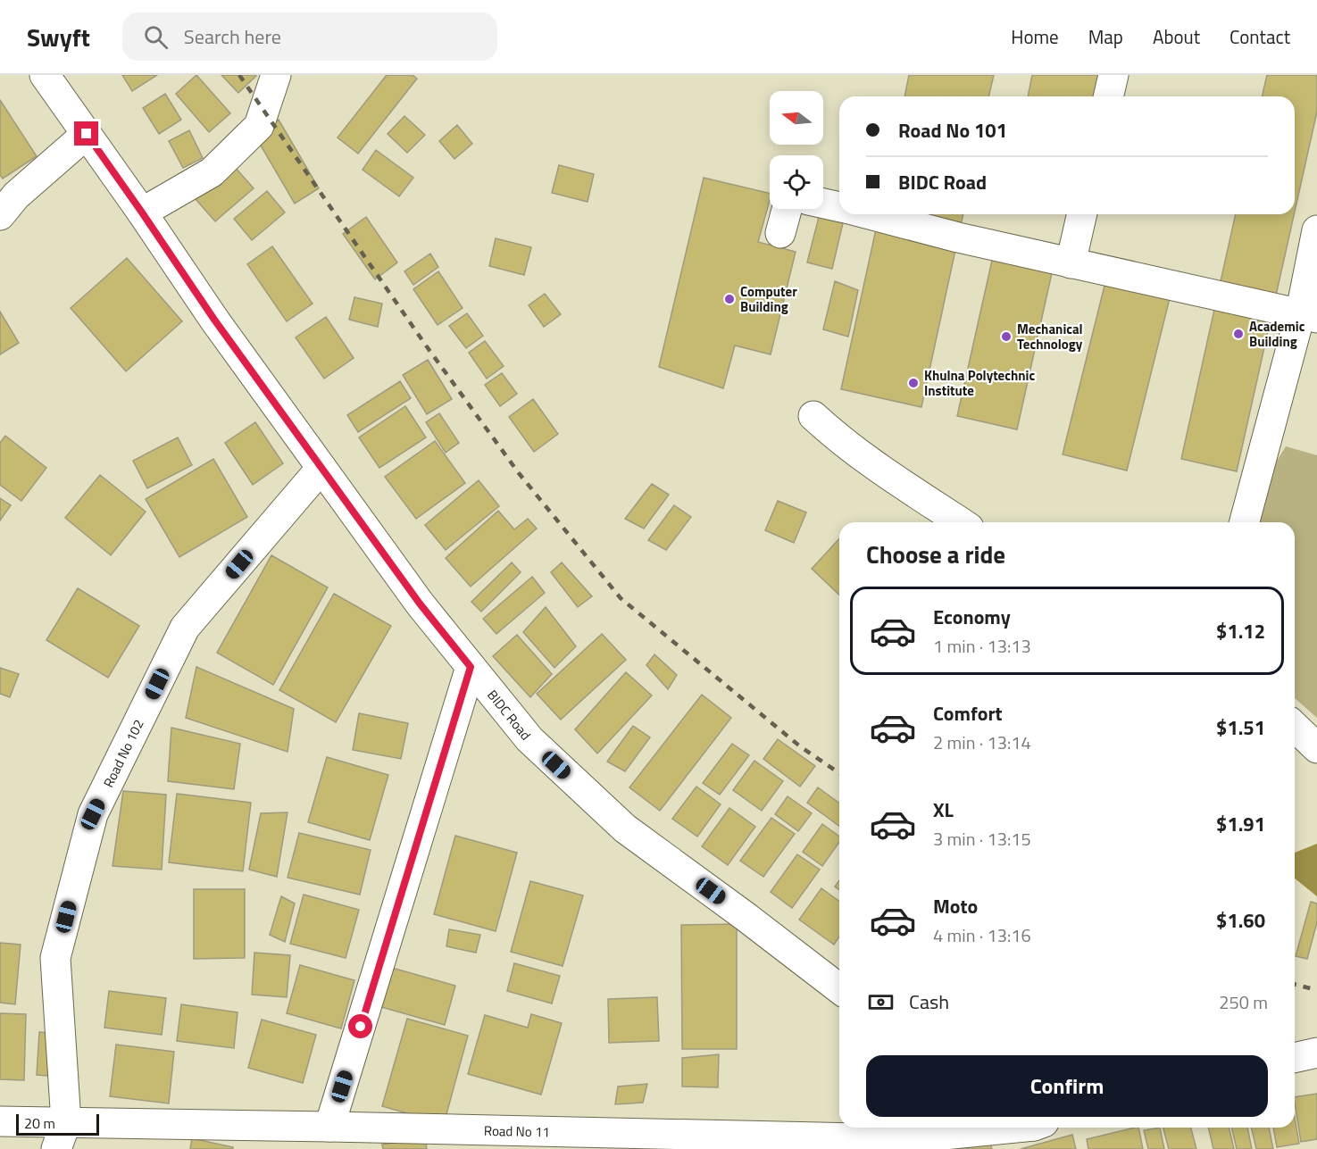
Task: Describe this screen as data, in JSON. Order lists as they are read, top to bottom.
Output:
{
  "streets": {
    "street": ["BIDC Road", "Road No 102", "Road No 11"]
  },
  "crossings": [
    ["BIDC Road", "Road No 102"],
    ["Road No 102", "Road No 11"]
  ],
  "places": [
    "Computer Building",
    "Academic Building",
    "Mechanical Technology",
    "Khulna Polytechnic Institute"
  ],
  "scale_bar": "20 m",
  "north": "left",
  "page": {
    "header": "Swyft",
    "search": "Search here",
    "nav": [
      "Home",
      "Map",
      "About",
      "Contact"
    ],
    "banner": ["Road No 101", "BIDC Road"],
    "heading": "Choose a ride",
    "list": [
      {
        "name": "Economy",
        "note": "1 min · 13:13",
        "value": "$1.12"
      },
      {
        "name": "Comfort",
        "note": "2 min · 13:14",
        "value": "$1.51"
      },
      {
        "name": "XL",
        "note": "3 min · 13:15",
        "value": "$1.91"
      },
      {
        "name": "Moto",
        "note": "4 min · 13:16",
        "value": "$1.60"
      }
    ],
    "pay": ["Cash", "250 m"],
    "buttons": "Confirm",
    "scale": "20 m"
  }
}
